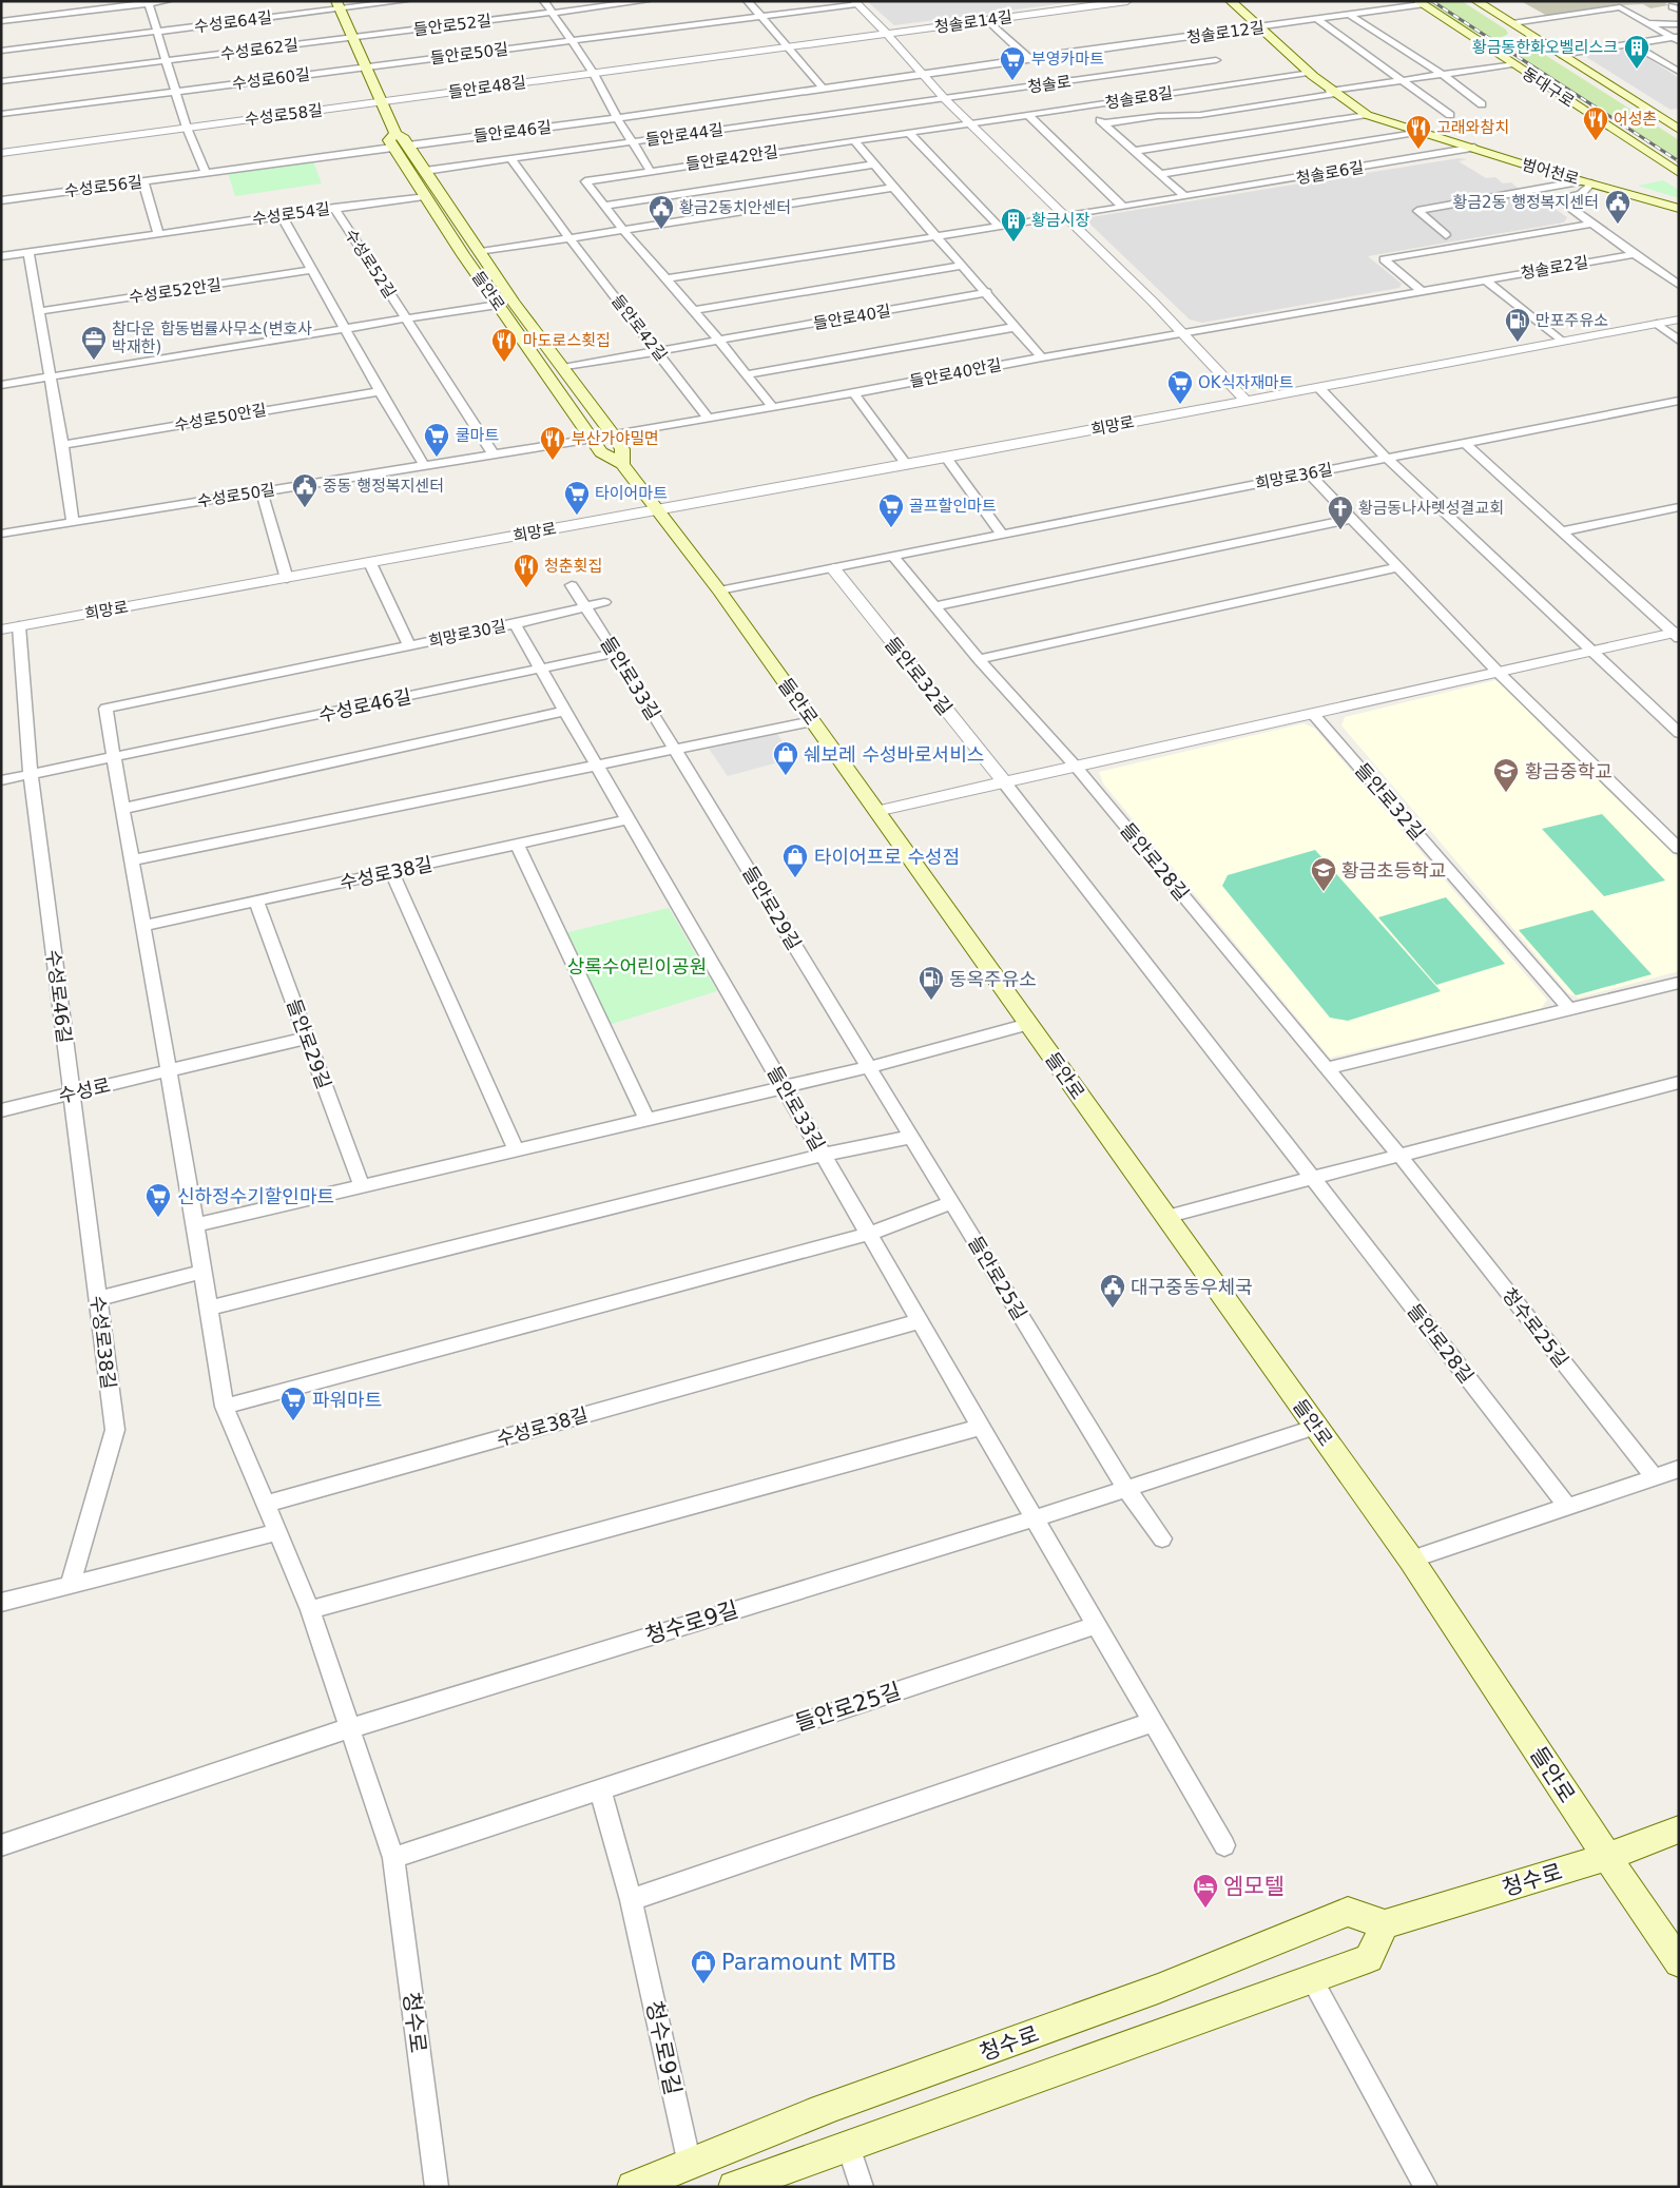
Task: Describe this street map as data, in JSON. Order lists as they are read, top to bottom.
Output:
{
  "streets": {
    "main road": [
      "동대구로",
      "범어천로",
      "들안로",
      "청수로"
    ],
    "street": [
      "수성로64길",
      "청솔로14길",
      "들안로52길",
      "청솔로12길",
      "수성로62길",
      "들안로50길",
      "수성로60길",
      "청솔로",
      "들안로48길",
      "청솔로8길",
      "수성로58길",
      "들안로46길",
      "들안로44길",
      "들안로42안길",
      "청솔로6길",
      "수성로56길",
      "수성로54길",
      "수성로52길",
      "청솔로2길",
      "수성로52안길",
      "들안로40길",
      "들안로42길",
      "들안로40안길",
      "수성로50안길",
      "희망로",
      "희망로36길",
      "수성로50길",
      "희망로30길",
      "들안로32길",
      "들안로33길",
      "수성로46길",
      "들안로28길",
      "수성로38길",
      "들안로29길",
      "수성로",
      "들안로25길",
      "청수로25길",
      "청수로9길"
    ]
  },
  "crossings": [
    ["수성로64길", "들안로"],
    ["청솔로14길", "들안로48길"],
    ["들안로52길", "수성로62길"],
    ["들안로52길", "들안로"],
    ["청솔로12길", "동대구로"],
    ["청솔로12길", "들안로46길"],
    ["청솔로12길", "범어천로"],
    ["수성로62길", "들안로"],
    ["들안로50길", "수성로60길"],
    ["들안로50길", "들안로"],
    ["수성로60길", "들안로"],
    ["청솔로", "들안로44길"],
    ["들안로48길", "수성로58길"],
    ["들안로48길", "들안로"],
    ["청솔로8길", "들안로42안길"],
    ["청솔로8길", "범어천로"],
    ["수성로58길", "들안로"],
    ["들안로46길", "들안로"],
    ["들안로44길", "들안로"],
    ["들안로44길", "들안로42길"],
    ["범어천로", "청솔로6길"],
    ["범어천로", "청솔로2길"],
    ["수성로56길", "들안로"],
    ["수성로54길", "수성로52길"],
    ["수성로54길", "들안로"],
    ["수성로52길", "들안로"],
    ["청솔로2길", "들안로40안길"],
    ["들안로", "들안로40길"],
    ["들안로", "희망로"],
    ["들안로", "수성로50길"],
    ["들안로", "청수로"],
    ["들안로40길", "들안로42길"],
    ["희망로", "희망로30길"],
    ["희망로30길", "들안로33길"],
    ["희망로30길", "수성로46길"],
    ["들안로32길", "들안로28길"],
    ["들안로33길", "수성로46길"],
    ["들안로33길", "수성로38길"],
    ["들안로33길", "들안로29길"],
    ["들안로33길", "청수로9길"],
    ["수성로46길", "수성로38길"],
    ["수성로46길", "수성로"],
    ["들안로28길", "청수로25길"],
    ["수성로38길", "들안로29길"],
    ["수성로38길", "수성로"],
    ["들안로29길", "수성로"],
    ["들안로29길", "들안로25길"],
    ["들안로25길", "청수로9길"],
    ["청수로9길", "청수로"]
  ],
  "parks": ["상록수어린이공원"],
  "places": {
    "building": ["황금동한화오벨리스크", "황금시장"],
    "supermarket": [
      "부영카마트",
      "OK식자재마트",
      "쿨마트",
      "타이어마트",
      "골프할인마트",
      "신하정수기할인마트",
      "파워마트"
    ],
    "restaurant": [
      "어성촌",
      "고래와참치",
      "마도로스횟집",
      "부산가야밀면",
      "청춘횟집"
    ],
    "public building": [
      "황금2동 행정복지센터",
      "황금2동치안센터",
      "중동 행정복지센터",
      "대구중동우체국"
    ],
    "fuel station": ["만포주유소", "동옥주유소"],
    "office": ["참다운 합동법률사무소(변호사 박재한)"],
    "church": ["황금동나사렛성결교회"],
    "shop": ["쉐보레 수성바로서비스", "타이어프로 수성점", "Paramount MTB"],
    "school or university": ["황금중학교", "황금초등학교"],
    "hotel": ["엠모텔"]
  }
}
